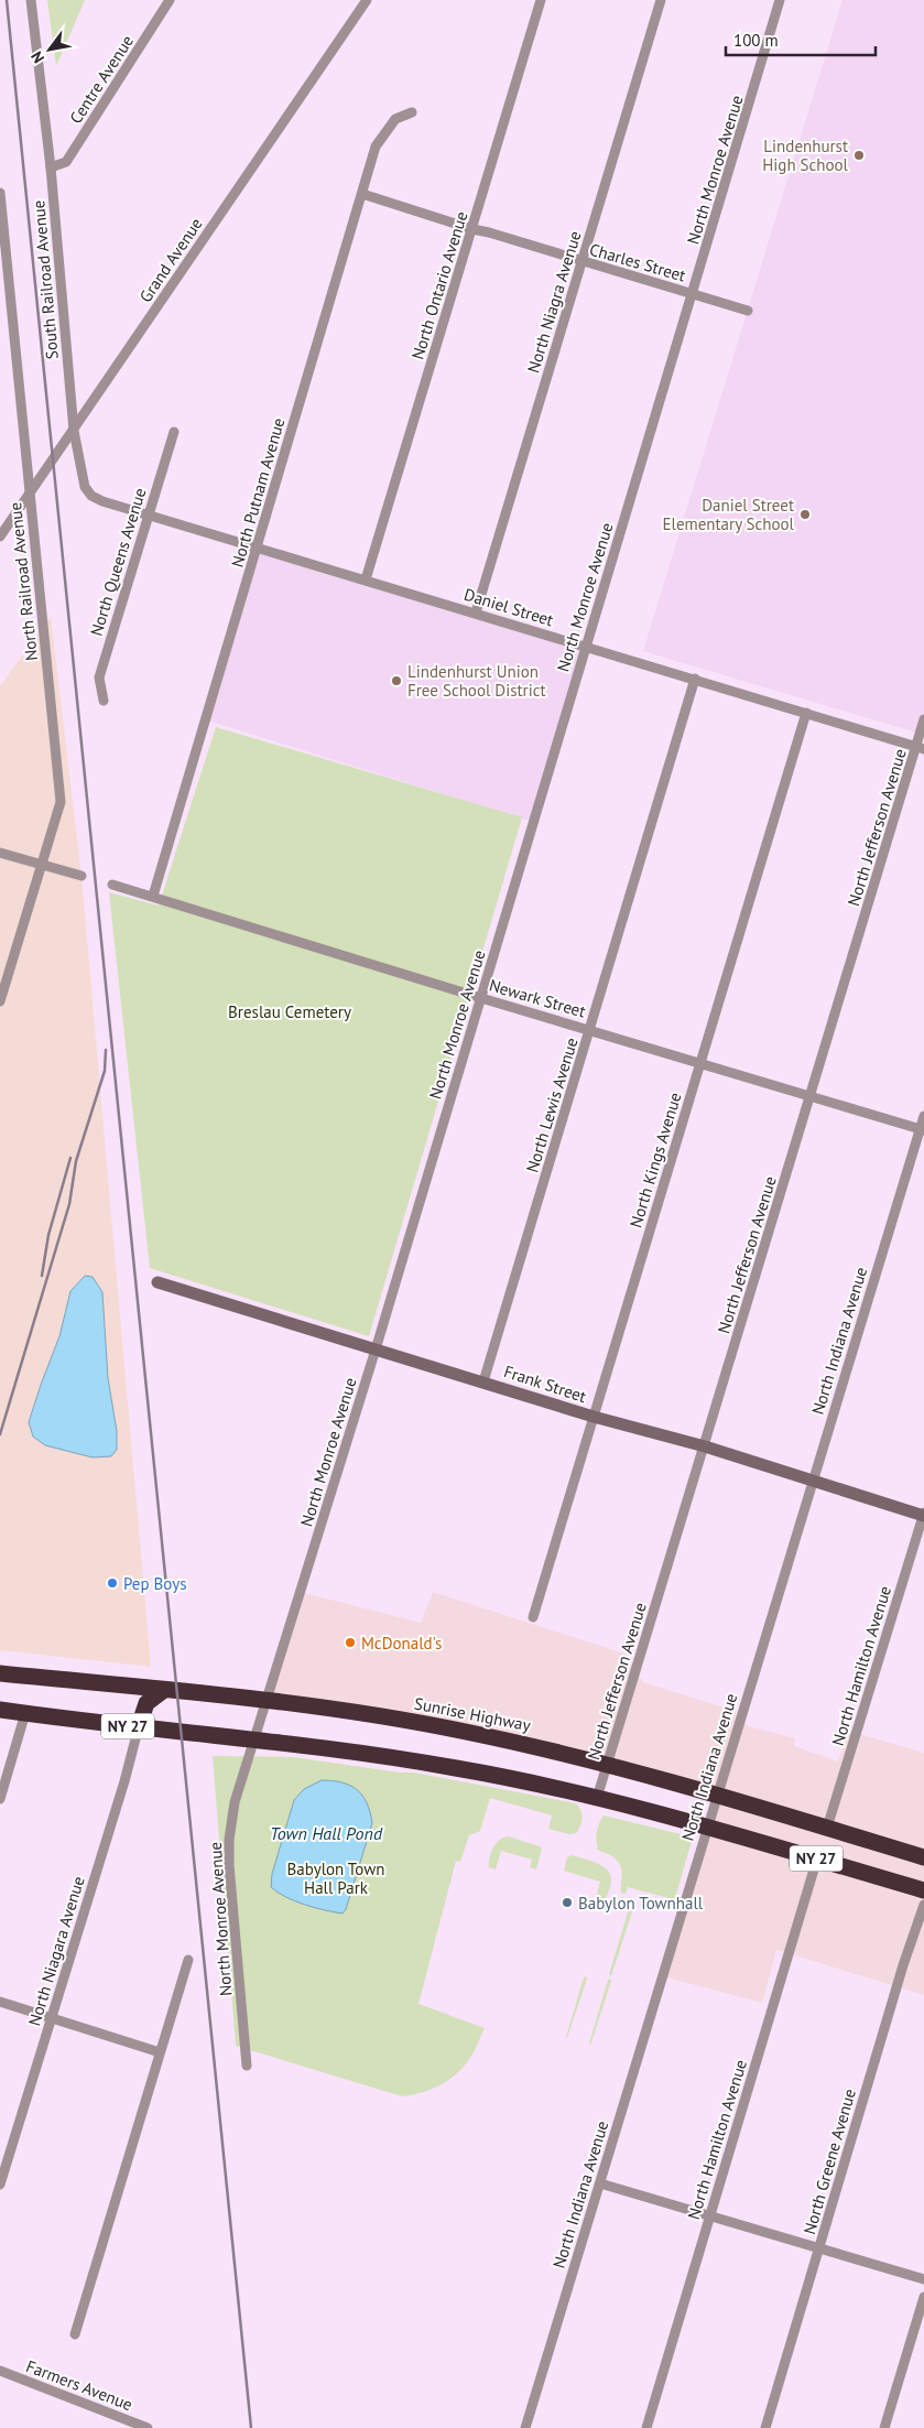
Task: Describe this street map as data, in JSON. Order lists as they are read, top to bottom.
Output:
{
  "streets": {
    "highway": ["Sunrise Highway", "NY 27"],
    "street": [
      "Centre Avenue",
      "North Monroe Avenue",
      "Grand Avenue",
      "Charles Street",
      "South Railroad Avenue",
      "North Ontario Avenue",
      "North Niagra Avenue",
      "North Putnam Avenue",
      "North Queens Avenue",
      "North Railroad Avenue",
      "Daniel Street",
      "North Jefferson Avenue",
      "Newark Street",
      "North Lewis Avenue",
      "North Kings Avenue",
      "North Indiana Avenue",
      "Frank Street",
      "North Hamilton Avenue",
      "North Niagara Avenue",
      "North Greene Avenue",
      "Farmers Avenue"
    ]
  },
  "crossings": [
    ["Centre Avenue", "South Railroad Avenue"],
    ["North Monroe Avenue", "Charles Street"],
    ["North Monroe Avenue", "Daniel Street"],
    ["North Monroe Avenue", "Newark Street"],
    ["North Monroe Avenue", "Frank Street"],
    ["North Monroe Avenue", "Sunrise Highway"],
    ["North Monroe Avenue", "NY 27"],
    ["Grand Avenue", "South Railroad Avenue"],
    ["Grand Avenue", "North Railroad Avenue"],
    ["Charles Street", "North Ontario Avenue"],
    ["Charles Street", "North Niagra Avenue"],
    ["Charles Street", "North Putnam Avenue"],
    ["South Railroad Avenue", "North Queens Avenue"],
    ["South Railroad Avenue", "Daniel Street"],
    ["North Ontario Avenue", "Daniel Street"],
    ["North Niagra Avenue", "Daniel Street"],
    ["North Putnam Avenue", "Daniel Street"],
    ["North Putnam Avenue", "Newark Street"],
    ["North Queens Avenue", "Daniel Street"],
    ["Daniel Street", "North Jefferson Avenue"],
    ["Daniel Street", "North Lewis Avenue"],
    ["Daniel Street", "North Kings Avenue"],
    ["North Jefferson Avenue", "Newark Street"],
    ["North Jefferson Avenue", "Frank Street"],
    ["North Jefferson Avenue", "Sunrise Highway"],
    ["North Jefferson Avenue", "NY 27"],
    ["Newark Street", "North Lewis Avenue"],
    ["Newark Street", "North Kings Avenue"],
    ["Newark Street", "North Indiana Avenue"],
    ["North Lewis Avenue", "Frank Street"],
    ["North Kings Avenue", "Frank Street"],
    ["North Indiana Avenue", "Frank Street"],
    ["North Indiana Avenue", "Sunrise Highway"],
    ["North Indiana Avenue", "NY 27"],
    ["Frank Street", "North Hamilton Avenue"],
    ["North Hamilton Avenue", "Sunrise Highway"],
    ["North Hamilton Avenue", "NY 27"],
    ["NY 27", "North Niagara Avenue"]
  ],
  "water": ["Town Hall Pond"],
  "parks": ["Breslau Cemetery", "Babylon Town Hall Park"],
  "places": [
    "Lindenhurst High School",
    "Daniel Street Elementary School",
    "Lindenhurst Union Free School District",
    "Pep Boys",
    "McDonald's",
    "Babylon Townhall"
  ],
  "scale_bar": "100 m",
  "north": "bottom left"
}
